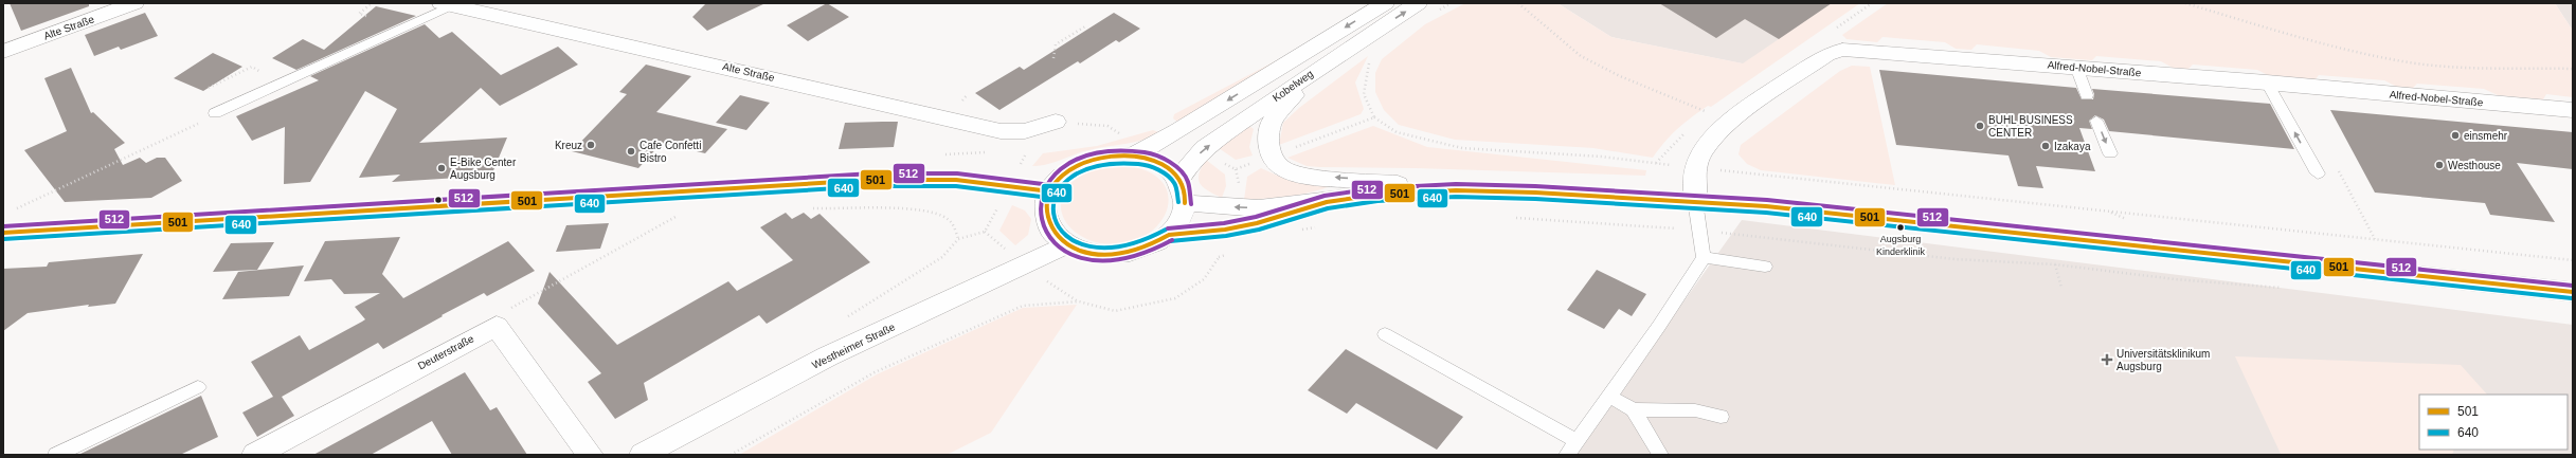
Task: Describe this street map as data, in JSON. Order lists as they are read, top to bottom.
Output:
{
  "streets": {
    "street": [
      "Alte Straße",
      "Alfred-Nobel-Straße",
      "Kobelweg",
      "Westheimer Straße",
      "Deuterstraße"
    ]
  },
  "crossings": [
    ["Kobelweg", "Westheimer Straße"]
  ],
  "places": {
    "other": [
      "BUHL BUSINESS CENTER",
      "einsmehr",
      "Kreuz",
      "Izakaya",
      "Cafe Confetti Bistro",
      "Westhouse",
      "E-Bike Center Augsburg",
      "Augsburg Kinderklinik"
    ],
    "health": ["Universitätsklinikum Augsburg"]
  },
  "lines": ["transit line 512", "transit line 501", "transit line 640"],
  "legend": ["501", "640"]
}
